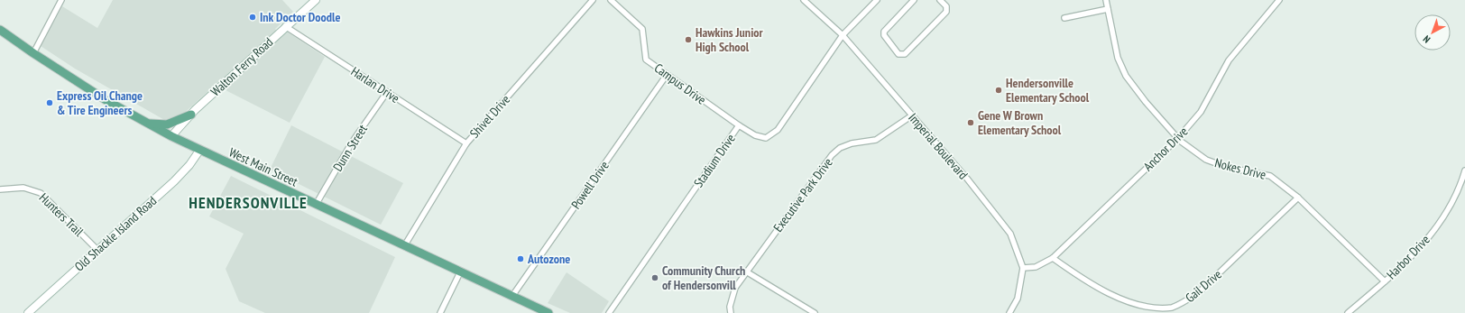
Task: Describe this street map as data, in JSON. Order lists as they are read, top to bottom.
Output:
{
  "streets": {
    "main road": ["West Main Street"],
    "street": [
      "Walton Ferry Road",
      "Campus Drive",
      "Harlan Drive",
      "Shivel Drive",
      "Imperial Boulevard",
      "Dunn Street",
      "Anchor Drive",
      "Stadium Drive",
      "Nokes Drive",
      "Powell Drive",
      "Executive Park Drive",
      "Hunters Trail",
      "Old Shackle Island Road",
      "Harbor Drive",
      "Gail Drive"
    ]
  },
  "crossings": [
    ["Walton Ferry Road", "Harlan Drive"],
    ["Walton Ferry Road", "West Main Street"],
    ["Campus Drive", "Stadium Drive"],
    ["Campus Drive", "Powell Drive"],
    ["Harlan Drive", "Shivel Drive"],
    ["Harlan Drive", "Dunn Street"],
    ["Shivel Drive", "West Main Street"],
    ["Imperial Boulevard", "Anchor Drive"],
    ["Imperial Boulevard", "Stadium Drive"],
    ["Imperial Boulevard", "Executive Park Drive"],
    ["Dunn Street", "West Main Street"],
    ["Anchor Drive", "Nokes Drive"],
    ["Anchor Drive", "Gail Drive"],
    ["West Main Street", "Powell Drive"],
    ["West Main Street", "Old Shackle Island Road"],
    ["Nokes Drive", "Harbor Drive"],
    ["Nokes Drive", "Gail Drive"],
    ["Hunters Trail", "Old Shackle Island Road"]
  ],
  "districts": ["HENDERSONVILLE"],
  "places": [
    "Ink Doctor Doodle",
    "Hawkins Junior High School",
    "Hendersonville Elementary School",
    "Express Oil Change & Tire Engineers",
    "Gene W Brown Elementary School",
    "Autozone",
    "Community Church of Hendersonvill"
  ],
  "north": "bottom left"
}
